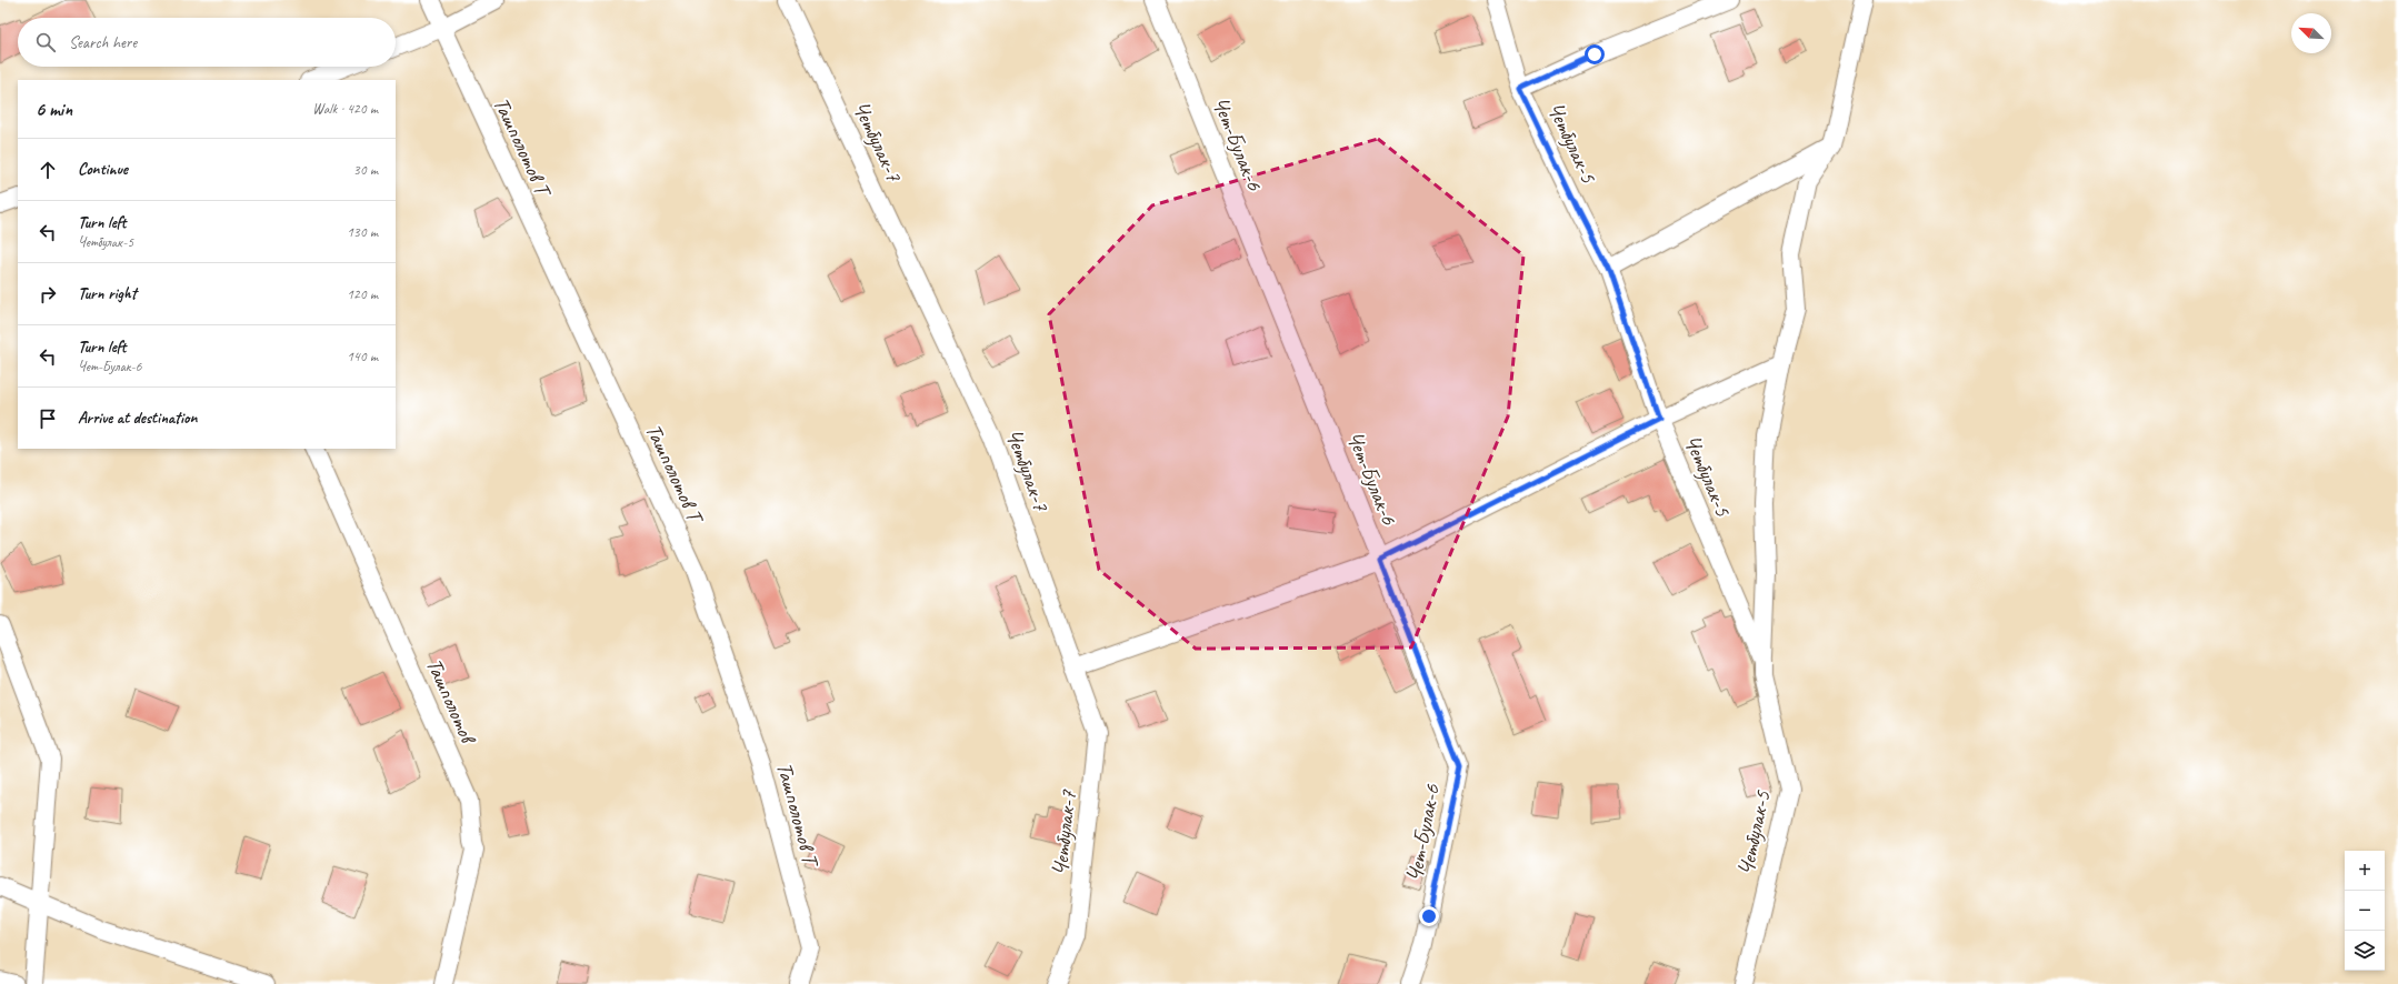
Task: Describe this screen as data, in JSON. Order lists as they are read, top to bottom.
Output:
{
  "streets": {
    "street": [
      "Четбулак-7",
      "Четбулак-5",
      "Чет-Булак-6",
      "Ташполотов Т",
      "Ташполотов"
    ]
  },
  "north": "top left",
  "page": {
    "search": "Search here",
    "heading": ["6 min", "Walk · 420 m"],
    "list": [
      ["Continue", "30 m"],
      ["Turn left", "Четбулак-5", "130 m"],
      ["Turn right", "120 m"],
      ["Turn left", "Чет-Булак-6", "140 m"],
      "Arrive at destination"
    ],
    "map_buttons": ["+", "−"]
  }
}
